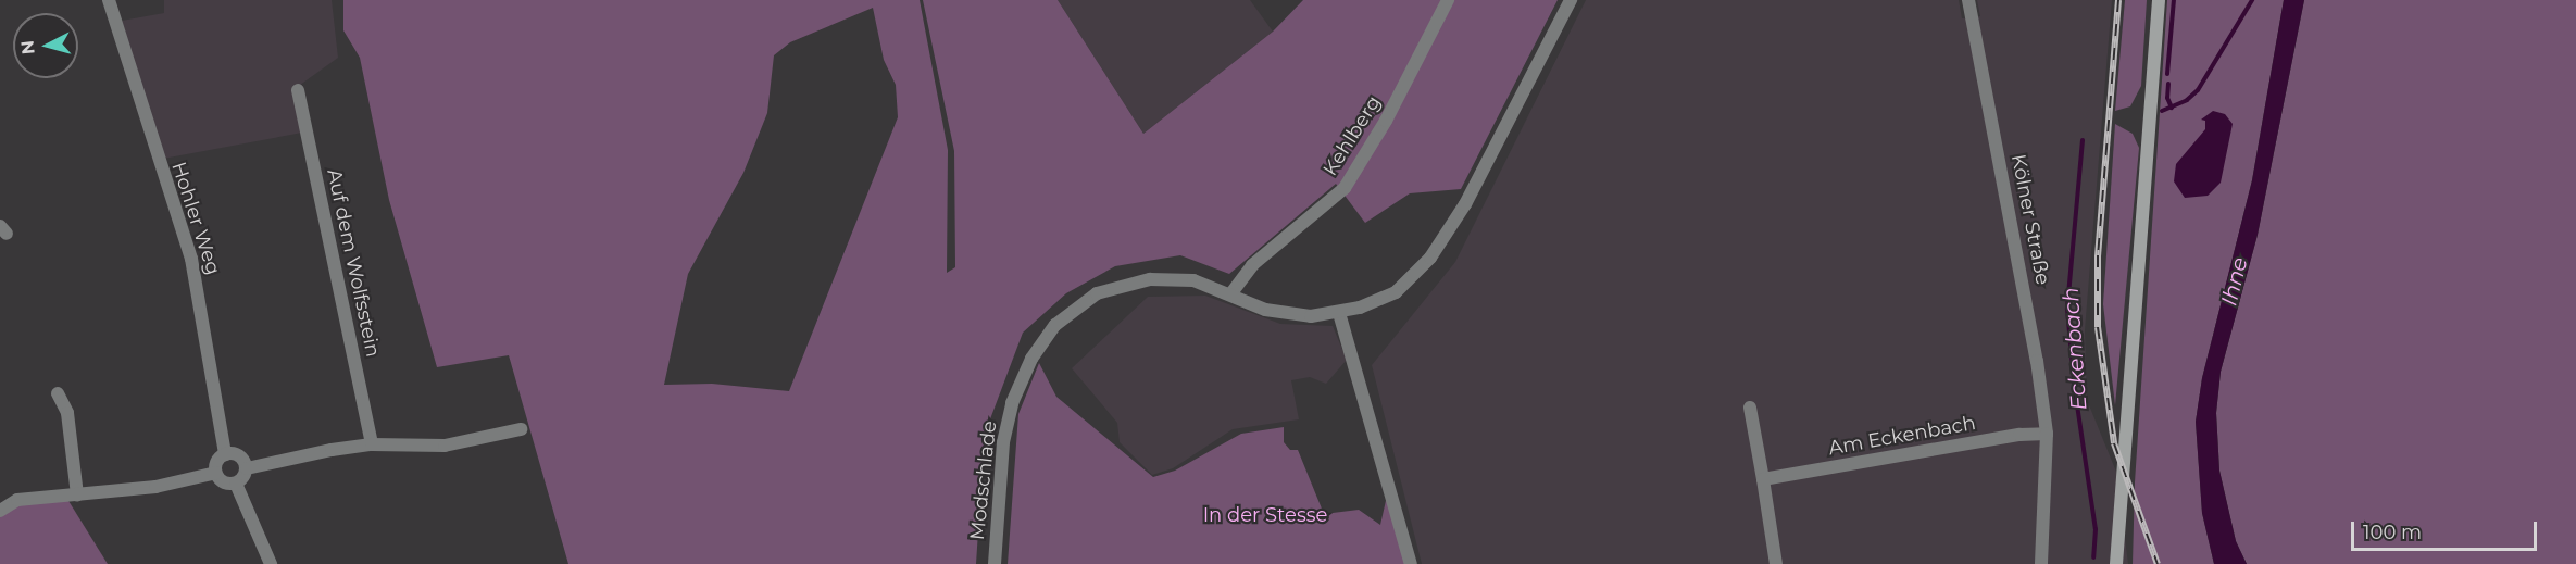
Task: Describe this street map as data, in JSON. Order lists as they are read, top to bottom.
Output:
{
  "streets": {
    "street": [
      "Kehlberg",
      "Hohler Weg",
      "Kölner Straße",
      "Auf dem Wolfsstein",
      "Am Eckenbach",
      "Modschlade"
    ]
  },
  "crossings": [
    ["Kehlberg", "Modschlade"],
    ["Kölner Straße", "Am Eckenbach"]
  ],
  "water": ["Ihne", "Eckenbach"],
  "parks": ["In der Stesse"],
  "scale_bar": "100 m",
  "north": "left"
}
